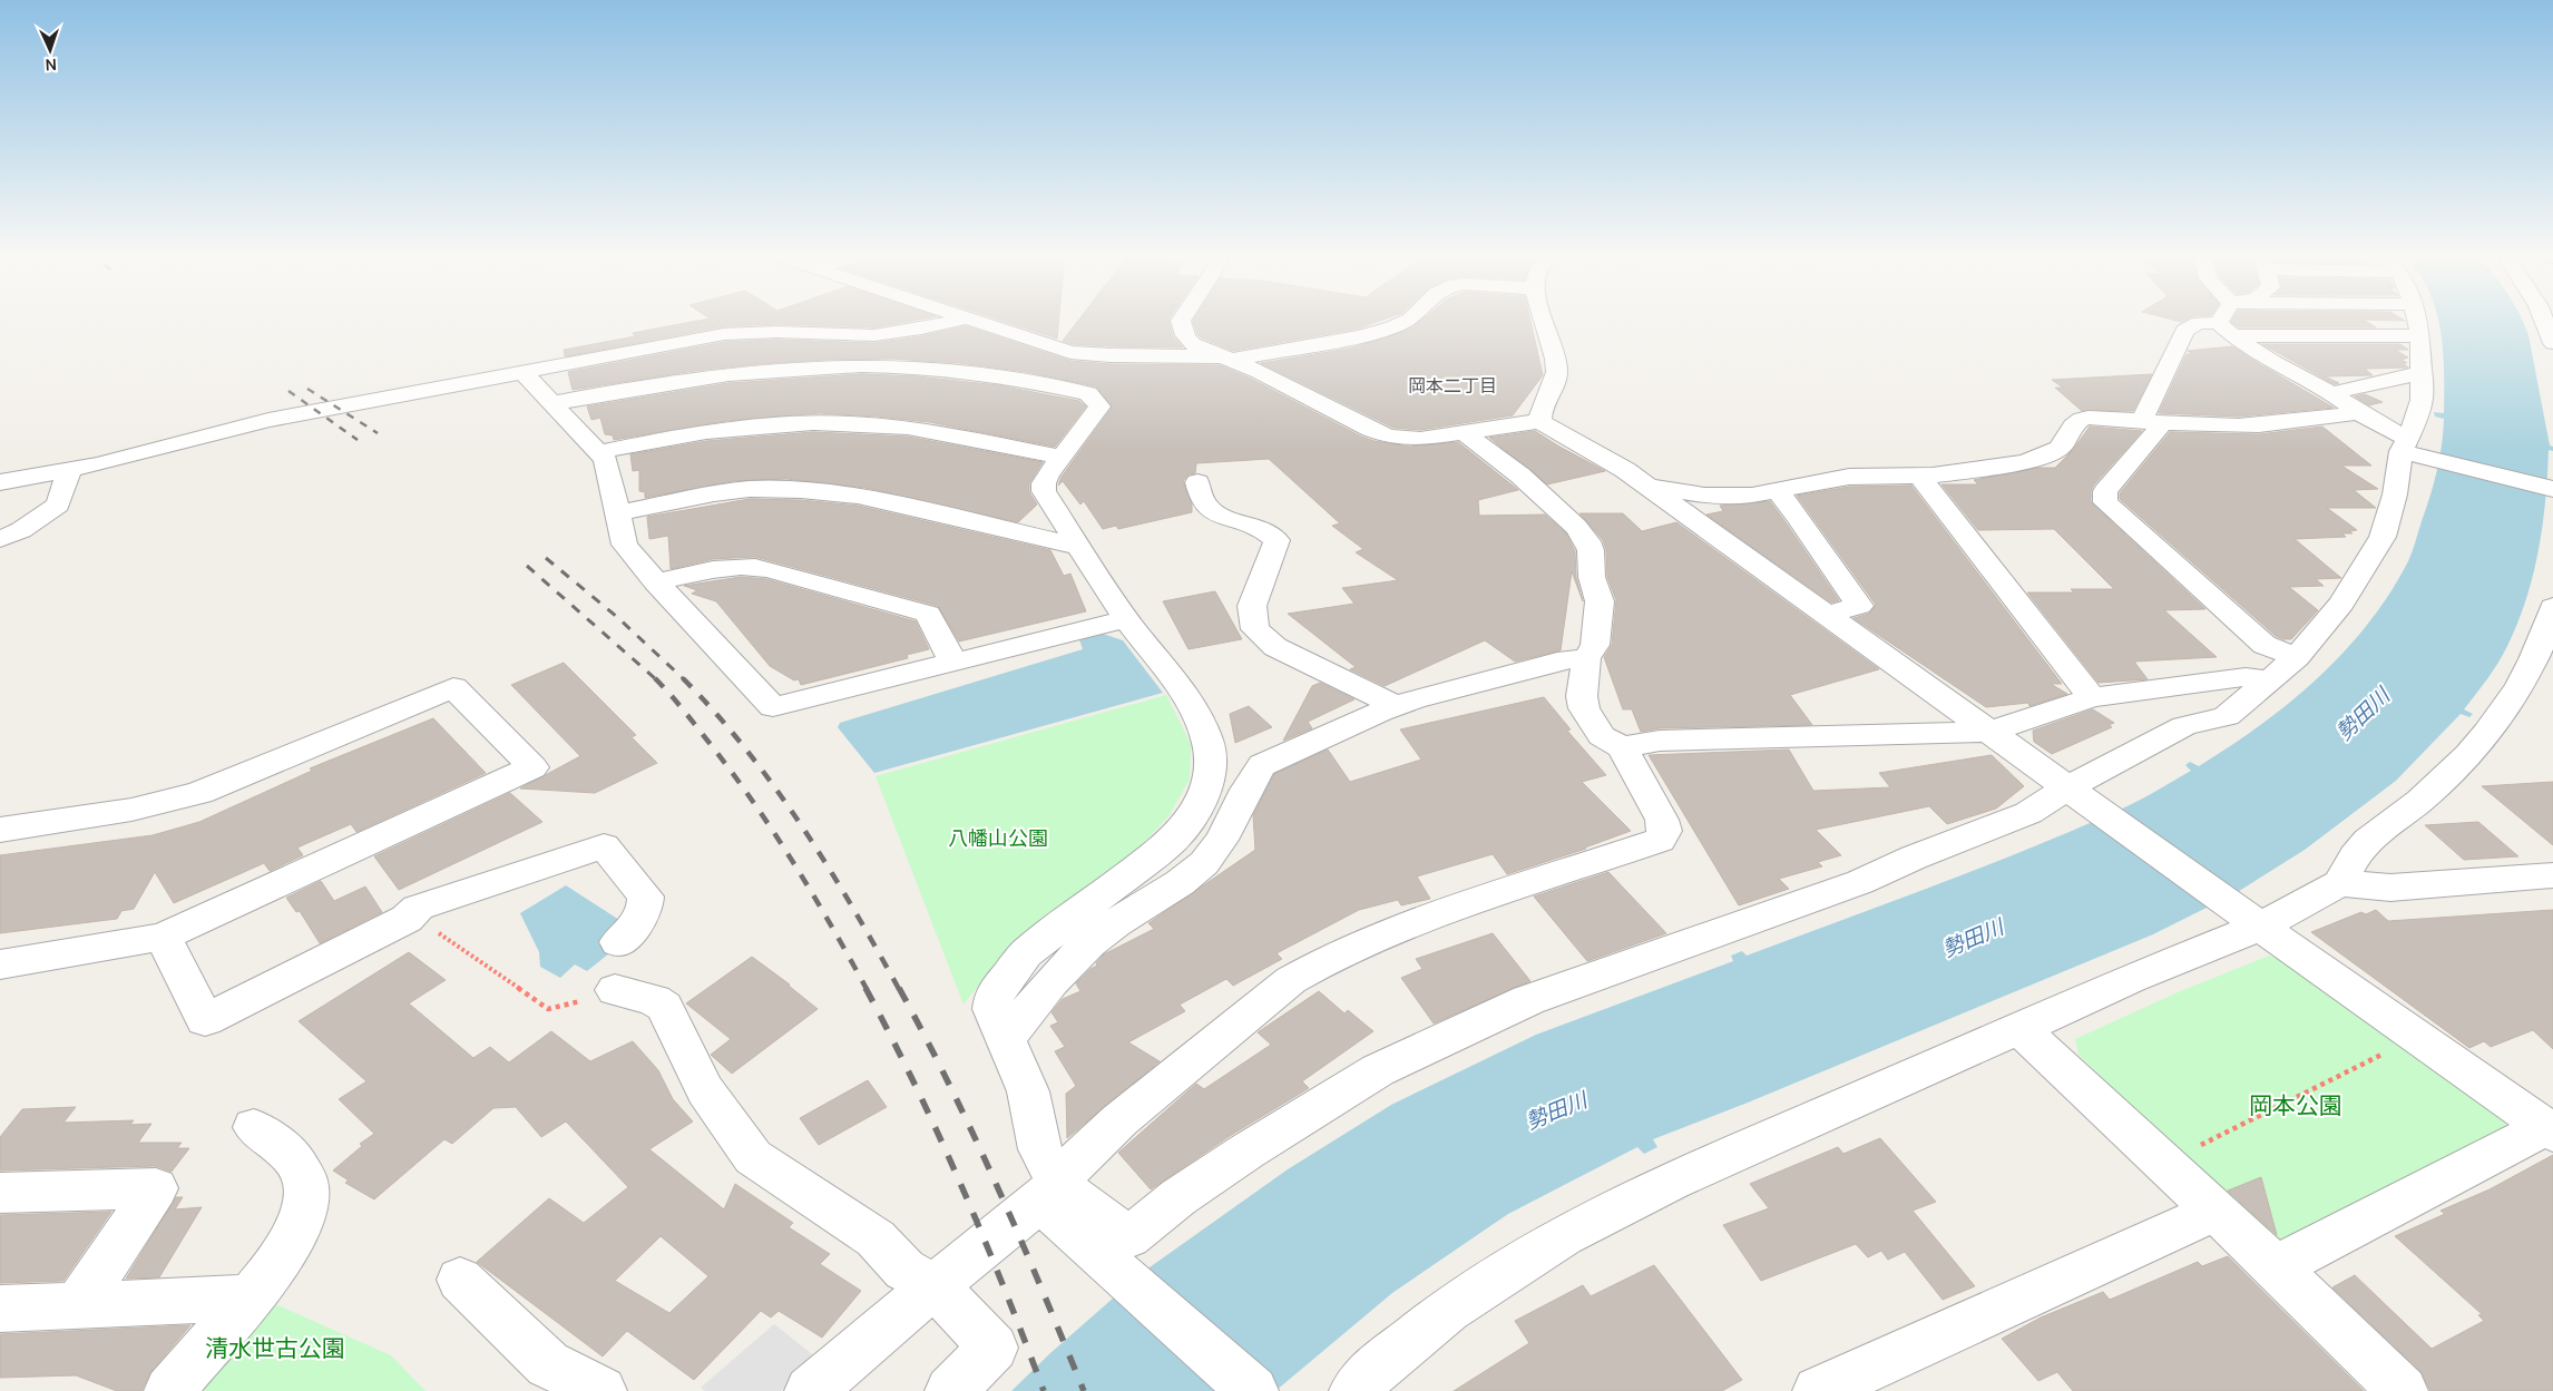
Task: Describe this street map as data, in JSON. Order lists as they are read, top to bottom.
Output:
{
  "districts": ["岡本二丁目"],
  "water": ["勢田川"],
  "parks": ["八幡山公園", "岡本公園", "清水世古公園"],
  "north": "bottom"
}
